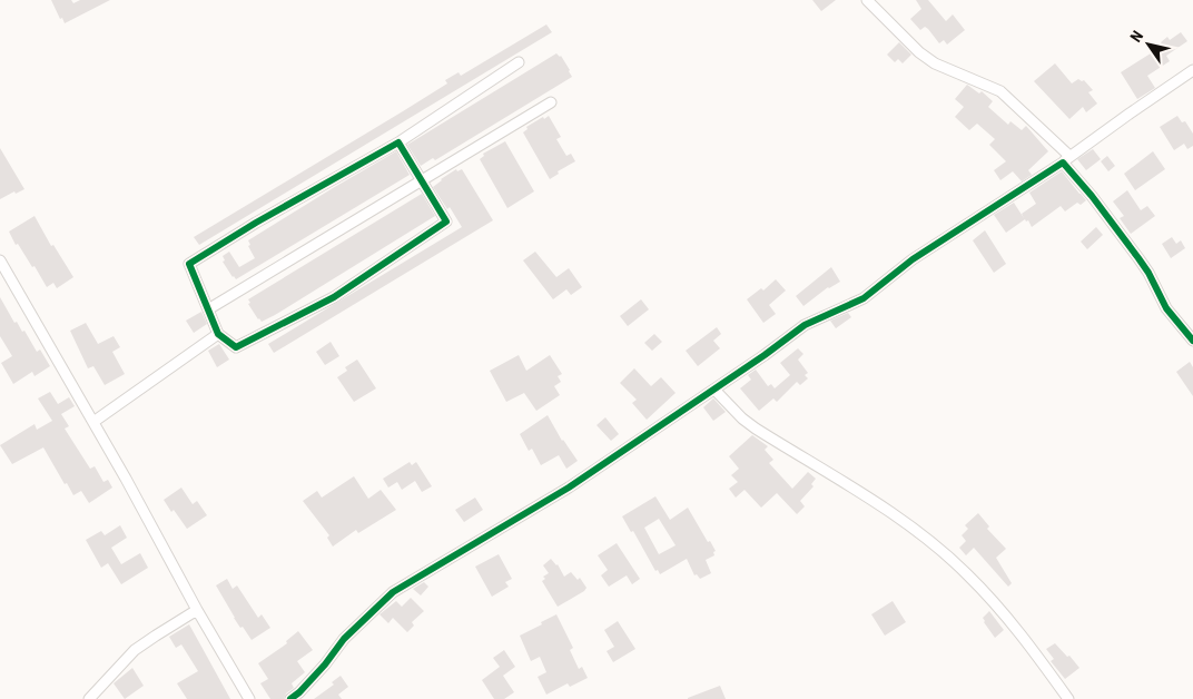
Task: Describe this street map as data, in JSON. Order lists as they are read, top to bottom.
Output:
{
  "north": "top left"
}
